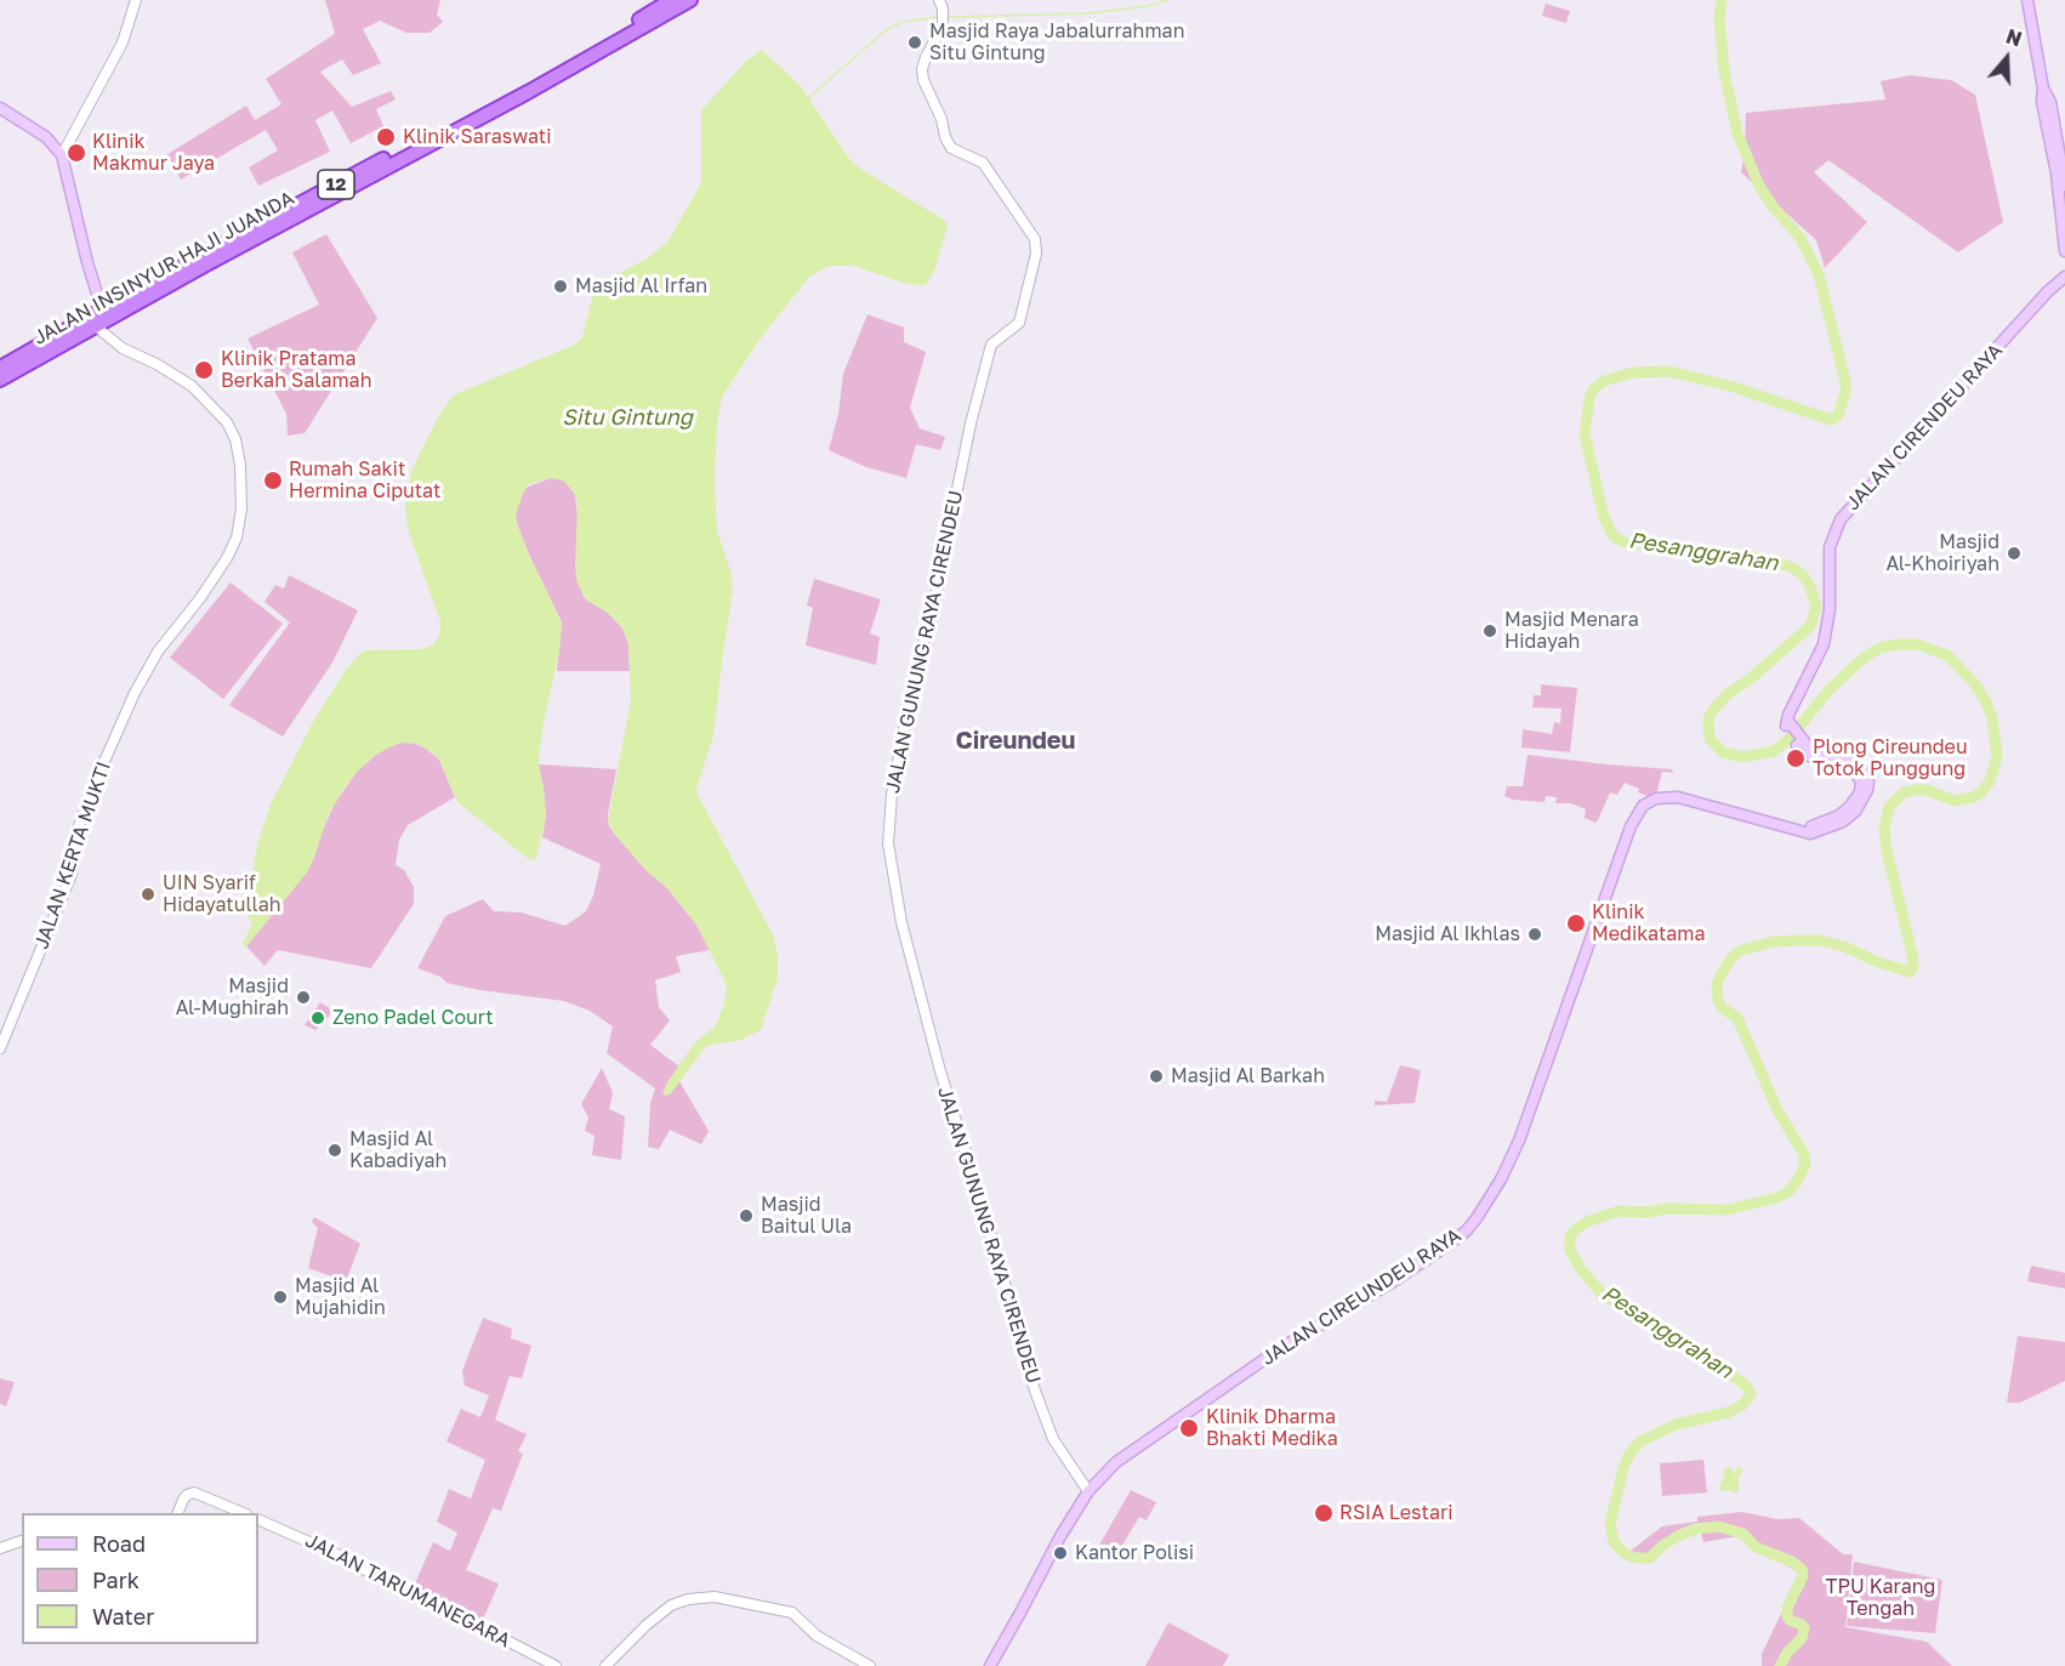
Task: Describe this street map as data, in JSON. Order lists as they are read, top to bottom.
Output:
{
  "streets": {
    "highway": ["12", "JALAN INSINYUR HAJI JUANDA"],
    "main road": ["JALAN CIRENDEU RAYA", "JALAN CIREUNDEU RAYA"],
    "street": ["JALAN GUNUNG RAYA CIRENDEU", "JALAN KERTA MUKTI", "JALAN TARUMANEGARA"]
  },
  "crossings": [
    ["JALAN INSINYUR HAJI JUANDA", "JALAN KERTA MUKTI"],
    ["JALAN CIRENDEU RAYA", "JALAN CIREUNDEU RAYA"],
    ["JALAN GUNUNG RAYA CIRENDEU", "JALAN CIREUNDEU RAYA"]
  ],
  "districts": ["Cireundeu"],
  "water": ["Situ Gintung", "Pesanggrahan"],
  "parks": ["TPU Karang Tengah"],
  "places": [
    "Masjid Raya Jabalurrahman Situ Gintung",
    "Klinik Saraswati",
    "Klinik Makmur Jaya",
    "Masjid Al Irfan",
    "Klinik Pratama Berkah Salamah",
    "Rumah Sakit Hermina Ciputat",
    "Masjid Al-Khoiriyah",
    "Masjid Menara Hidayah",
    "Plong Cireundeu Totok Punggung",
    "UIN Syarif Hidayatullah",
    "Klinik Medikatama",
    "Masjid Al Ikhlas",
    "Masjid Al-Mughirah",
    "Zeno Padel Court",
    "Masjid Al Barkah",
    "Masjid Al Kabadiyah",
    "Masjid Baitul Ula",
    "Masjid Al Mujahidin",
    "Klinik Dharma Bhakti Medika",
    "RSIA Lestari",
    "Kantor Polisi"
  ],
  "legend": ["Road", "Park", "Water"],
  "north": "top"
}
